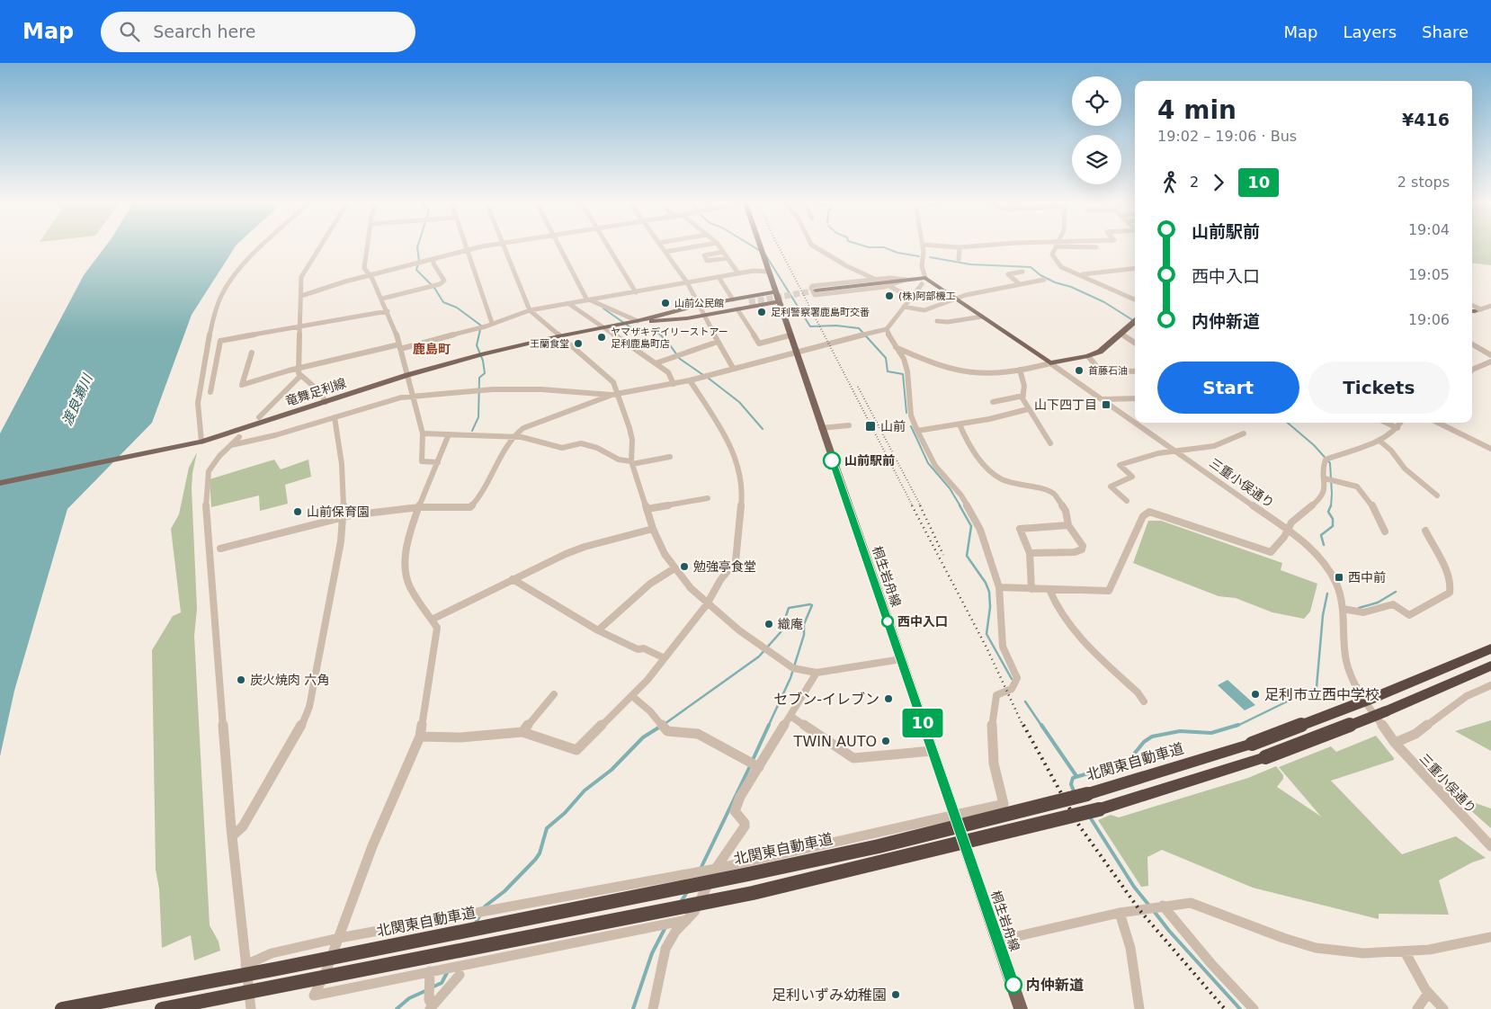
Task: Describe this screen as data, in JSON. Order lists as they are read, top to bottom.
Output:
{
  "streets": {
    "highway": ["北関東自動車道"],
    "main road": ["竜舞足利線", "三重小俣通り", "桐生岩舟線"]
  },
  "districts": ["鹿島町"],
  "water": ["渡良瀬川"],
  "places": {
    "other": [
      "(株)阿部機工",
      "山前公民館",
      "足利警察署鹿島町交番",
      "ヤマザキデイリーストアー 足利鹿島町店",
      "王蘭食堂",
      "首藤石油",
      "山前駅前",
      "山前保育園",
      "勉強亭食堂",
      "西中入口",
      "織庵",
      "炭火焼肉 六角",
      "足利市立西中学校",
      "セブン-イレブン",
      "TWIN AUTO",
      "内仲新道",
      "足利いずみ幼稚園"
    ],
    "transit": ["山下四丁目", "山前", "西中前"]
  },
  "lines": ["bus line 10"],
  "page": {
    "header": "Map",
    "search": "Search here",
    "nav": ["Map", "Layers", "Share"],
    "on_map": "10",
    "heading": ["4 min", "19:02 – 19:06 · Bus", "¥416"],
    "legs": ["2", "10", "2 stops"],
    "list": [
      {
        "name": "山前駅前",
        "value": "19:04"
      },
      {
        "name": "西中入口",
        "value": "19:05"
      },
      {
        "name": "内仲新道",
        "value": "19:06"
      }
    ],
    "buttons": ["Start", "Tickets"]
  }
}
